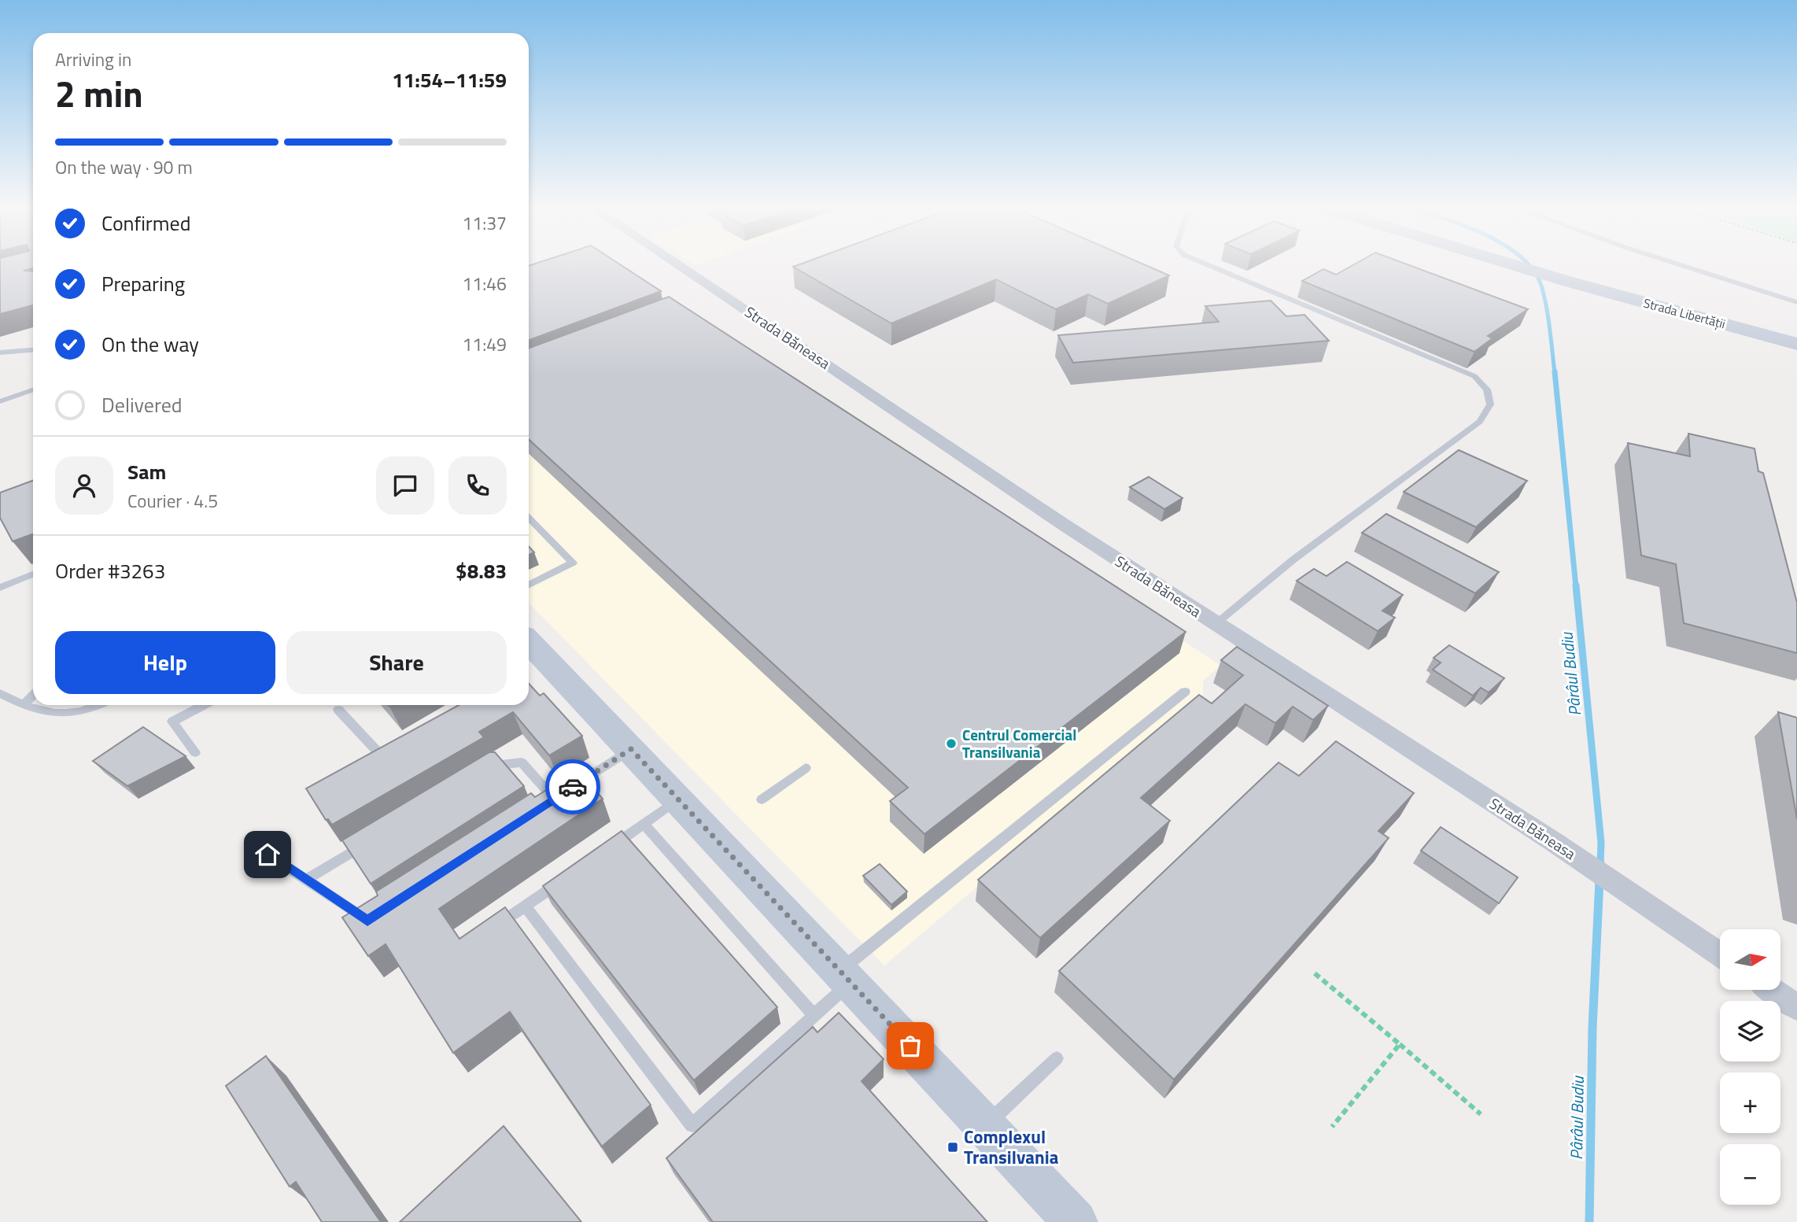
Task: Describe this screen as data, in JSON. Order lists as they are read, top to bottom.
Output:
{
  "streets": {
    "main road": ["Strada Libertății"],
    "street": ["Strada Băneasa"]
  },
  "water": ["Pârâul Budiu"],
  "places": {
    "other": ["Centrul Comercial Transilvania"],
    "transit": ["Complexul Transilvania"]
  },
  "north": "right",
  "page": {
    "heading": ["2 min", "Arriving in", "11:54–11:59"],
    "panel": [
      "Sam",
      "Courier · 4.5",
      "Order #3263",
      "$8.83"
    ],
    "bar": "On the way · 90 m",
    "list": [
      ["Confirmed", "11:37"],
      ["Preparing", "11:46"],
      ["On the way", "11:49"],
      "Delivered"
    ],
    "buttons": ["Help", "Share"],
    "map_buttons": ["+", "−"]
  }
}
